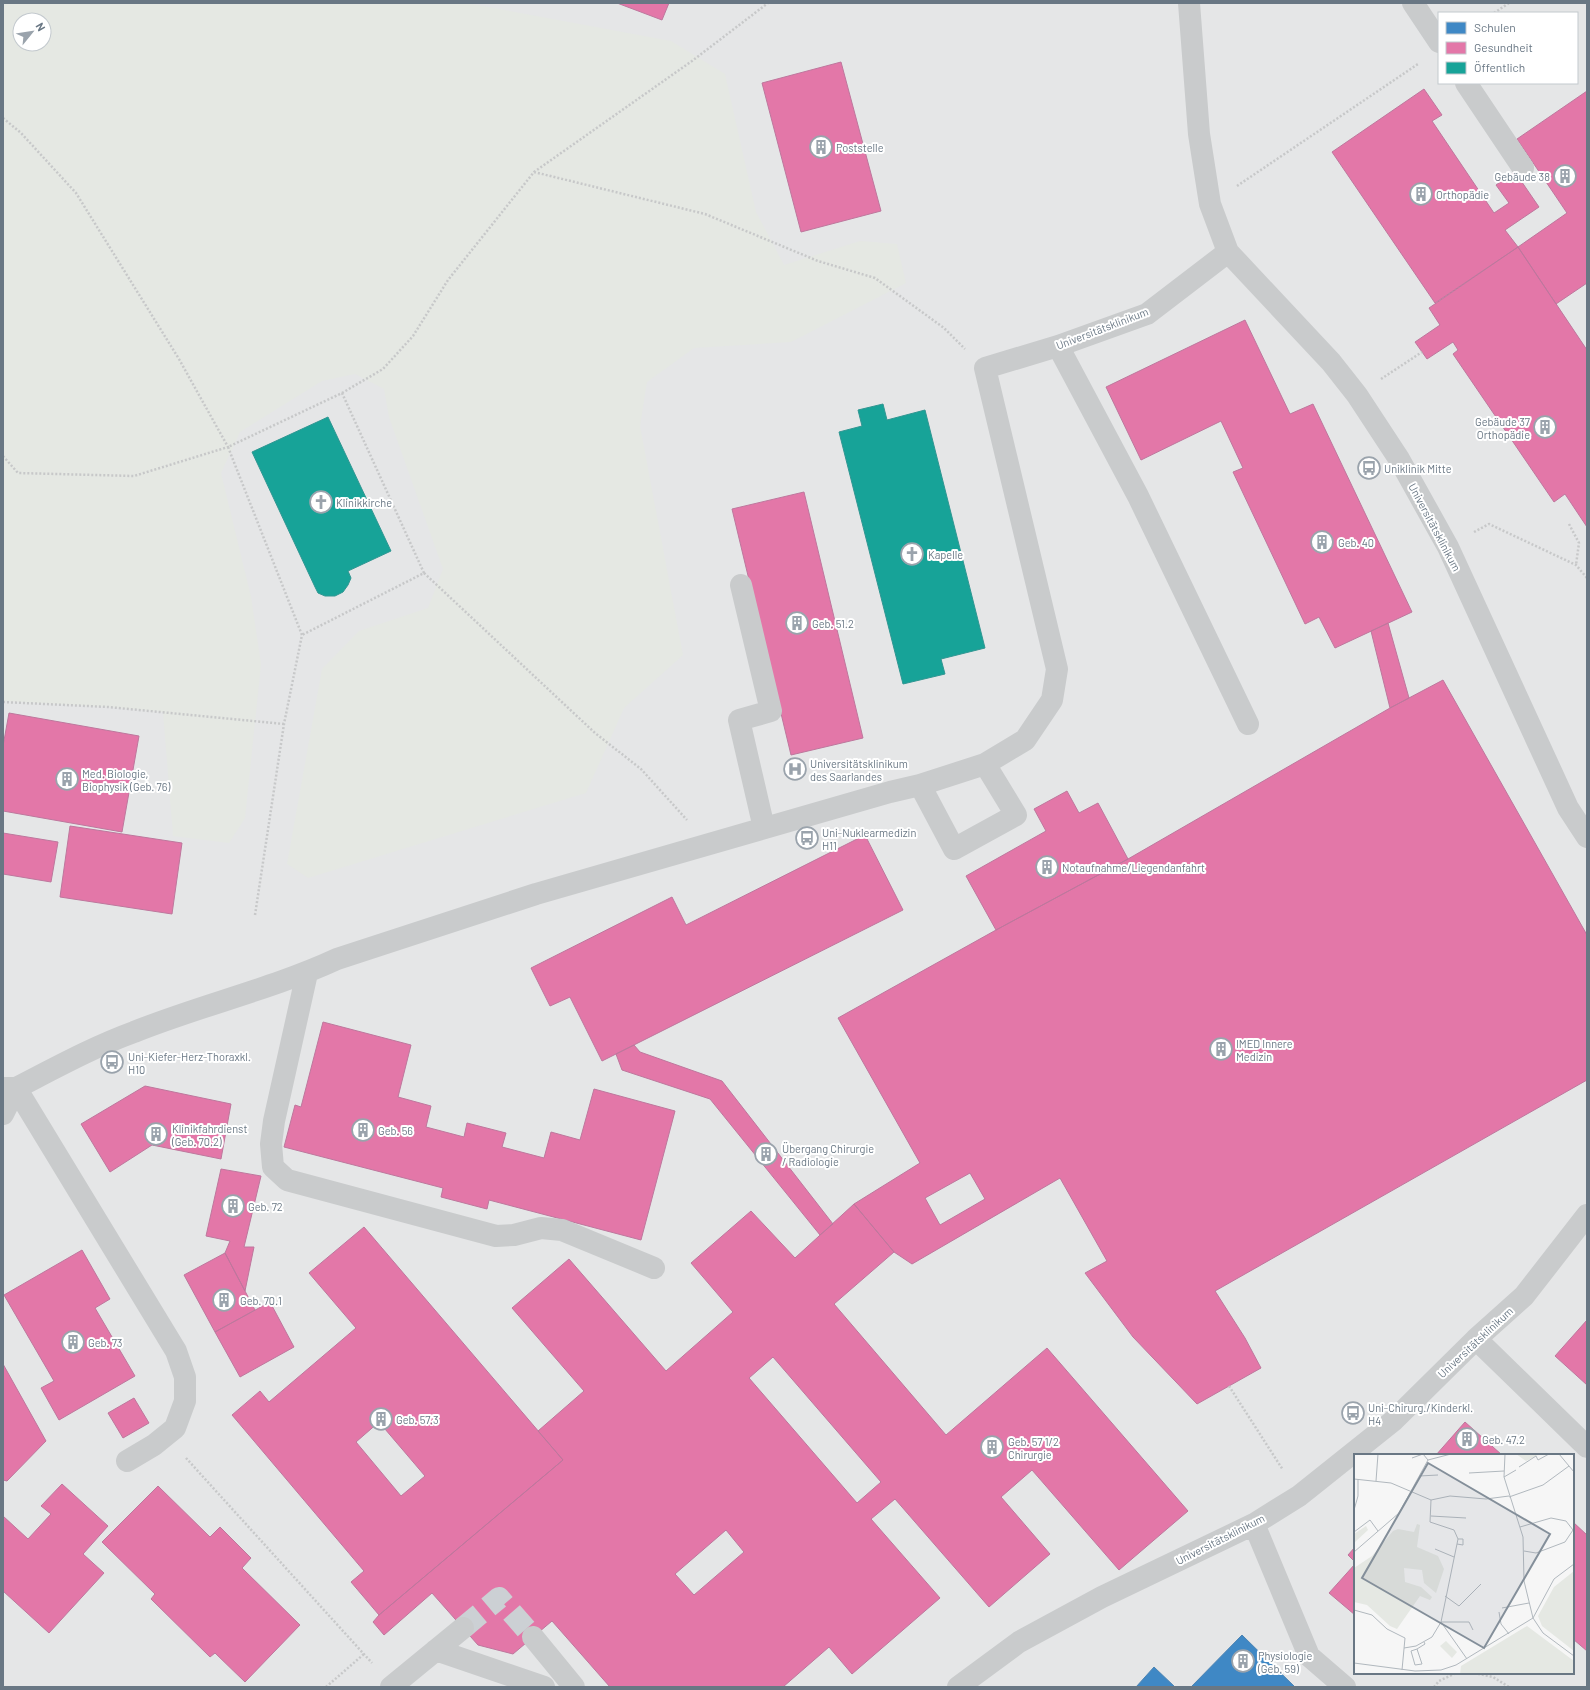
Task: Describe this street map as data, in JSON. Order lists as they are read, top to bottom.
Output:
{
  "streets": {
    "street": ["Universitätsklinikum"]
  },
  "places": {
    "building": [
      "Poststelle",
      "Gebäude 38",
      "Orthopädie",
      "Gebäude 37 Orthopädie",
      "Geb. 40",
      "Geb. 51.2",
      "Med. Biologie, Biophysik (Geb. 76)",
      "Notaufnahme/Liegendanfahrt",
      "IMED Innere Medizin",
      "Geb. 56",
      "Klinikfahrdienst (Geb. 70.2)",
      "Übergang Chirurgie / Radiologie",
      "Geb. 72",
      "Geb. 70.1",
      "Geb. 73",
      "Geb. 57.3",
      "Geb. 47.2",
      "Geb. 57 1/2 Chirurgie",
      "Physiologie (Geb. 59)"
    ],
    "bus stop": [
      "Uniklinik Mitte",
      "Uni-Nuklearmedizin H11",
      "Uni-Kiefer-Herz-Thoraxkl. H10",
      "Uni-Chirurg./Kinderkl. H4"
    ],
    "church": ["Klinikkirche", "Kapelle"],
    "hospital": ["Universitätsklinikum des Saarlandes"]
  },
  "legend": ["Schulen", "Gesundheit", "Öffentlich"],
  "north": "top right"
}
